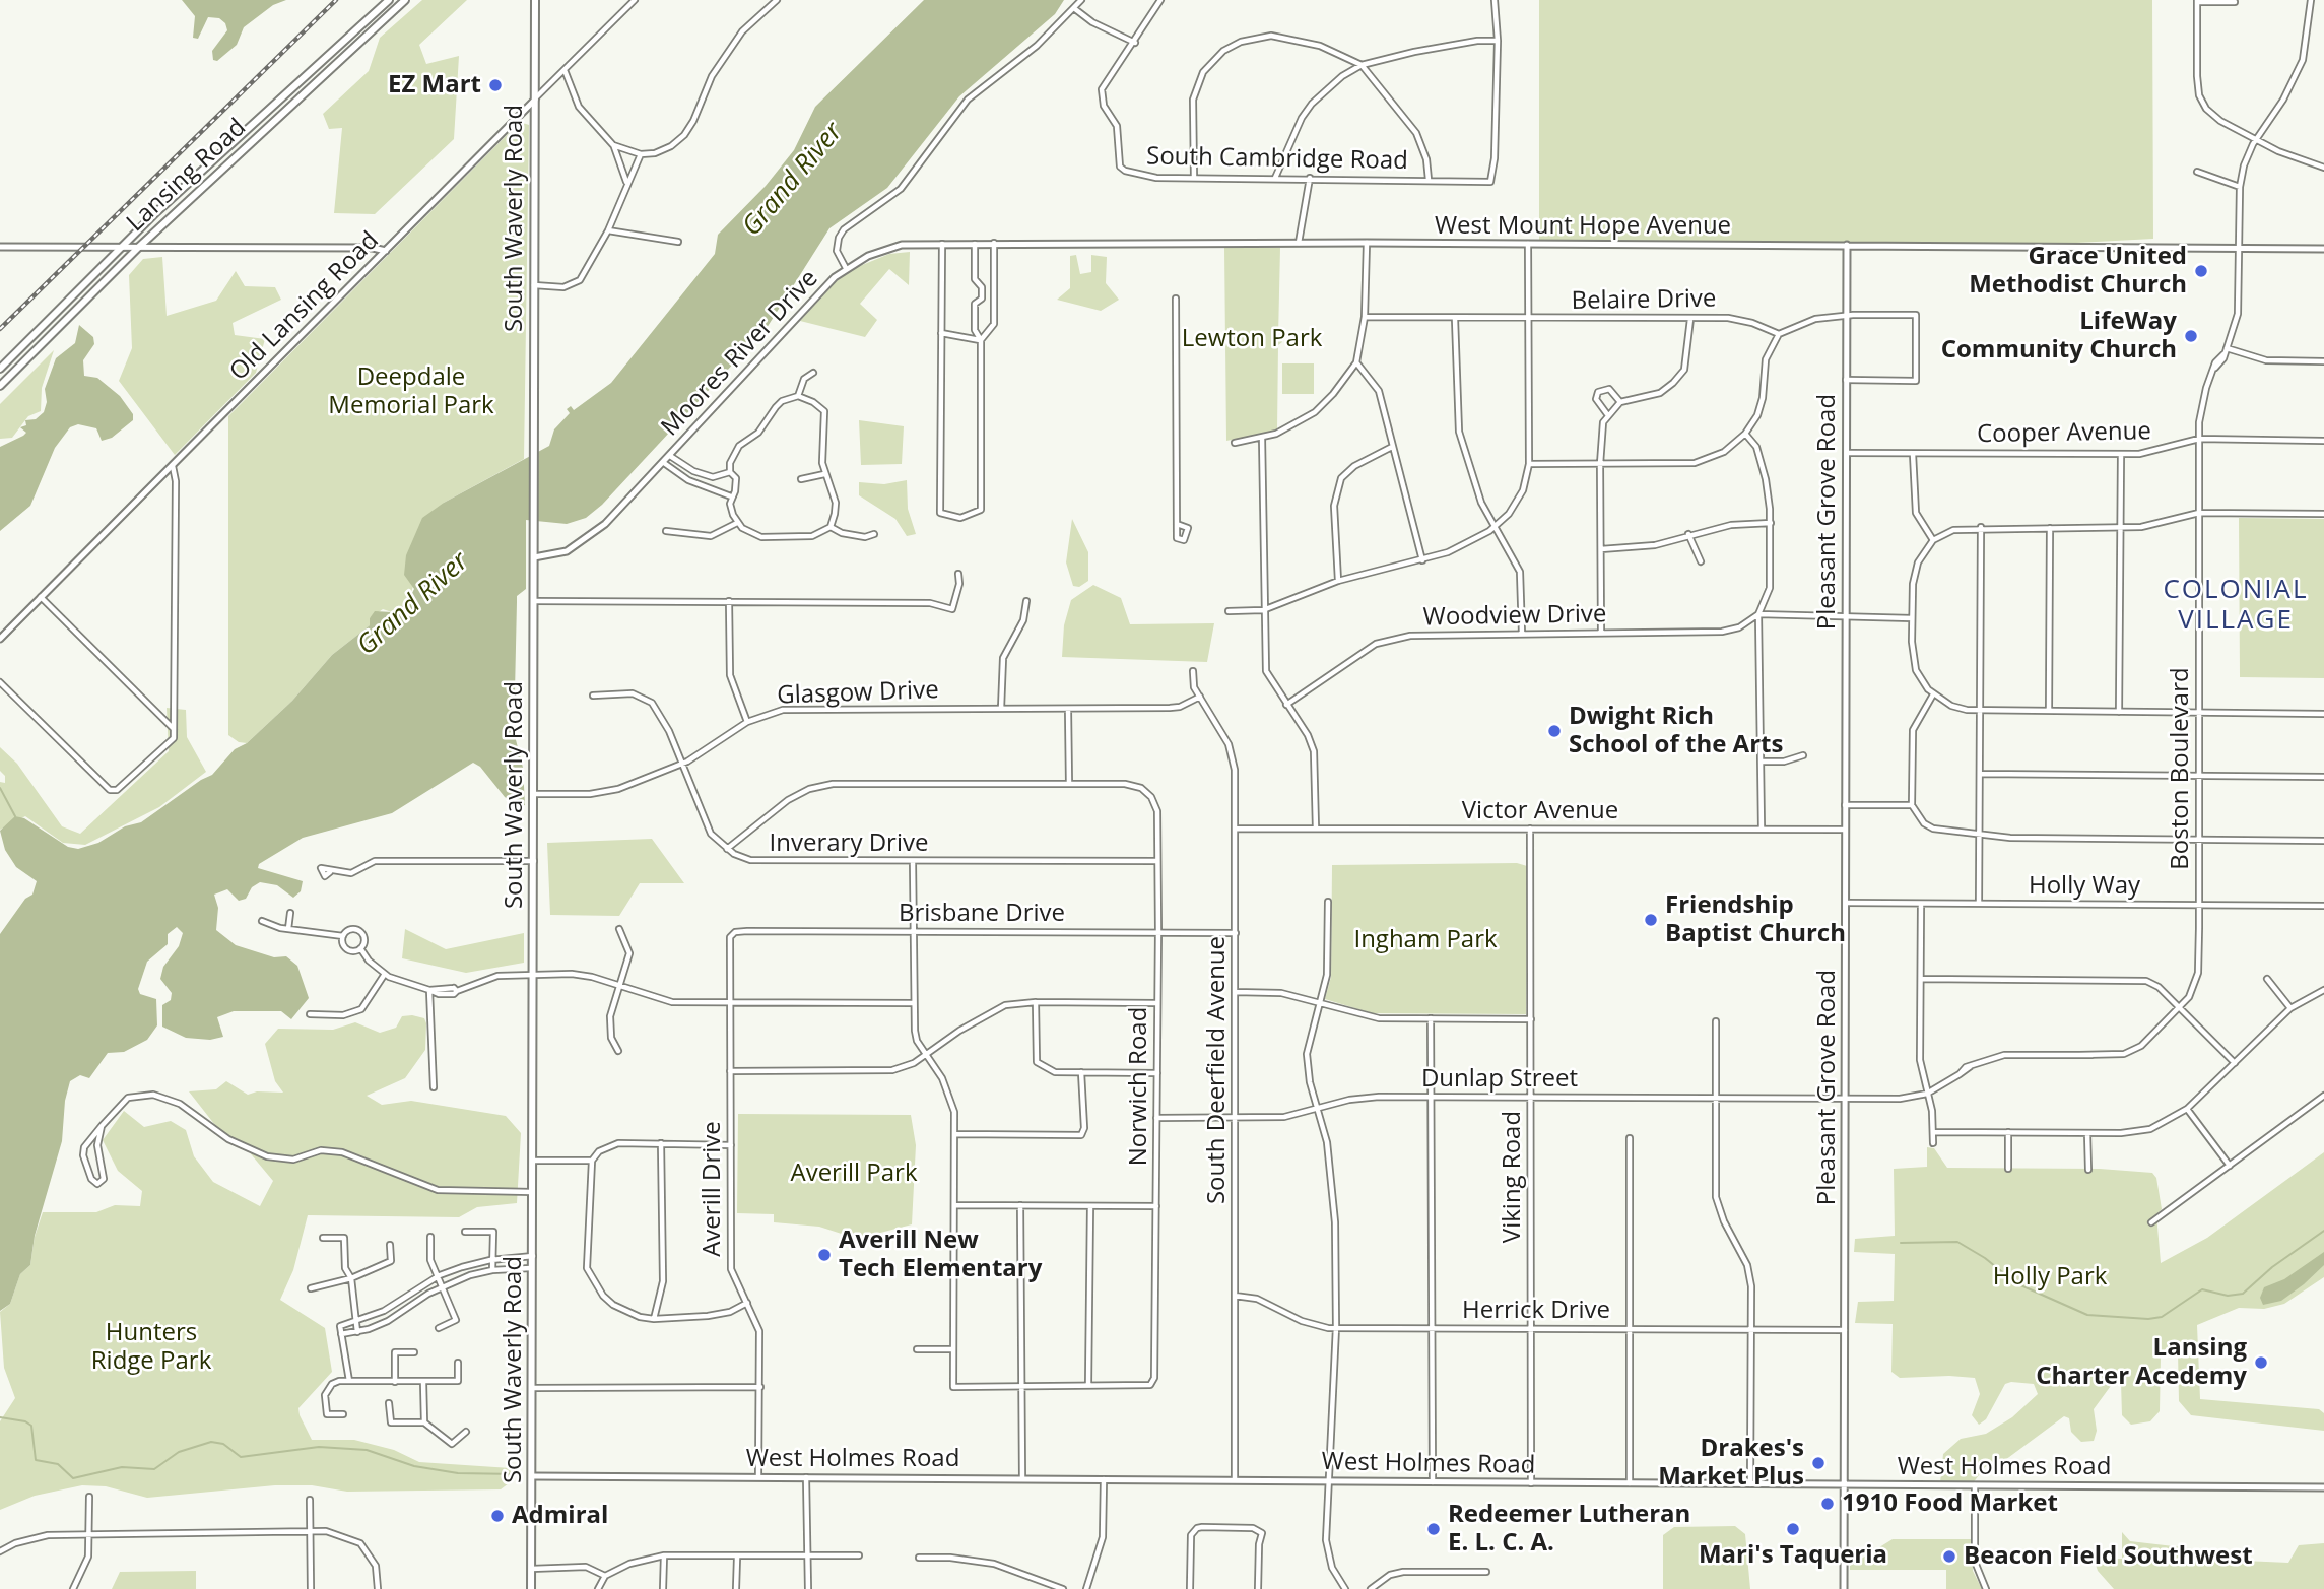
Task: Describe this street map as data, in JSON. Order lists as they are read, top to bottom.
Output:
{
  "streets": {
    "main road": ["Lansing Road", "South Waverly Road"],
    "street": [
      "South Cambridge Road",
      "West Mount Hope Avenue",
      "Belaire Drive",
      "Old Lansing Road",
      "Moores River Drive",
      "Cooper Avenue",
      "Pleasant Grove Road",
      "Woodview Drive",
      "Glasgow Drive",
      "Boston Boulevard",
      "Victor Avenue",
      "Inverary Drive",
      "Holly Way",
      "Brisbane Drive",
      "South Deerfield Avenue",
      "Dunlap Street",
      "Norwich Road",
      "Viking Road",
      "Averill Drive",
      "Herrick Drive",
      "West Holmes Road"
    ]
  },
  "crossings": [
    ["South Waverly Road", "Old Lansing Road"],
    ["South Waverly Road", "Moores River Drive"],
    ["South Waverly Road", "Glasgow Drive"],
    ["South Waverly Road", "West Holmes Road"],
    ["West Mount Hope Avenue", "Moores River Drive"],
    ["West Mount Hope Avenue", "Pleasant Grove Road"],
    ["West Mount Hope Avenue", "Boston Boulevard"],
    ["Cooper Avenue", "Pleasant Grove Road"],
    ["Cooper Avenue", "Boston Boulevard"],
    ["Pleasant Grove Road", "Boston Boulevard"],
    ["Pleasant Grove Road", "Victor Avenue"],
    ["Pleasant Grove Road", "Holly Way"],
    ["Pleasant Grove Road", "Dunlap Street"],
    ["Pleasant Grove Road", "Herrick Drive"],
    ["Pleasant Grove Road", "West Holmes Road"],
    ["Glasgow Drive", "South Deerfield Avenue"],
    ["Boston Boulevard", "Holly Way"],
    ["Boston Boulevard", "Dunlap Street"],
    ["Victor Avenue", "South Deerfield Avenue"],
    ["Victor Avenue", "Viking Road"],
    ["Inverary Drive", "Norwich Road"],
    ["Brisbane Drive", "South Deerfield Avenue"],
    ["Brisbane Drive", "Norwich Road"],
    ["Brisbane Drive", "Averill Drive"],
    ["South Deerfield Avenue", "Dunlap Street"],
    ["South Deerfield Avenue", "Herrick Drive"],
    ["South Deerfield Avenue", "West Holmes Road"],
    ["Dunlap Street", "Norwich Road"],
    ["Dunlap Street", "Viking Road"],
    ["Viking Road", "Herrick Drive"],
    ["Viking Road", "West Holmes Road"],
    ["Averill Drive", "West Holmes Road"]
  ],
  "districts": ["COLONIAL VILLAGE"],
  "water": ["Grand River"],
  "parks": [
    "Lewton Park",
    "Deepdale Memorial Park",
    "Ingham Park",
    "Averill Park",
    "Holly Park",
    "Hunters Ridge Park"
  ],
  "places": [
    "EZ Mart",
    "Grace United Methodist Church",
    "LifeWay Community Church",
    "Dwight Rich School of the Arts",
    "Friendship Baptist Church",
    "Averill New Tech Elementary",
    "Lansing Charter Acedemy",
    "Drakes's Market Plus",
    "1910 Food Market",
    "Admiral",
    "Redeemer Lutheran E. L. C. A.",
    "Mari's Taqueria",
    "Beacon Field Southwest"
  ]
}
